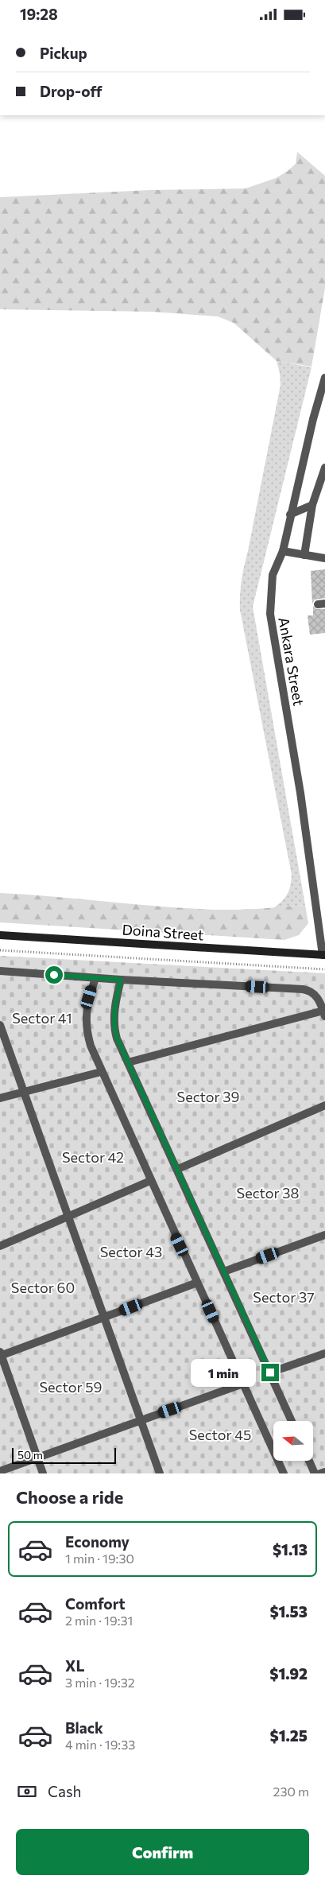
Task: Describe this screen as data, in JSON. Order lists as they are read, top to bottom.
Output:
{
  "streets": {
    "main road": ["Doina Street"],
    "street": ["Ankara Street"]
  },
  "crossings": [
    ["Ankara Street", "Doina Street"]
  ],
  "parks": [
    "Sector 41",
    "Sector 39",
    "Sector 42",
    "Sector 38",
    "Sector 43",
    "Sector 60",
    "Sector 37",
    "Sector 59",
    "Sector 45"
  ],
  "scale_bar": "50 m",
  "north": "left",
  "page": {
    "status": "19:28",
    "banner": ["Pickup", "Drop-off"],
    "bubble": "1 min",
    "scale": "50 m",
    "heading": "Choose a ride",
    "list": [
      {
        "name": "Economy",
        "note": "1 min · 19:30",
        "value": "$1.13"
      },
      {
        "name": "Comfort",
        "note": "2 min · 19:31",
        "value": "$1.53"
      },
      {
        "name": "XL",
        "note": "3 min · 19:32",
        "value": "$1.92"
      },
      {
        "name": "Black",
        "note": "4 min · 19:33",
        "value": "$1.25"
      }
    ],
    "pay": ["Cash", "230 m"],
    "buttons": "Confirm"
  }
}
